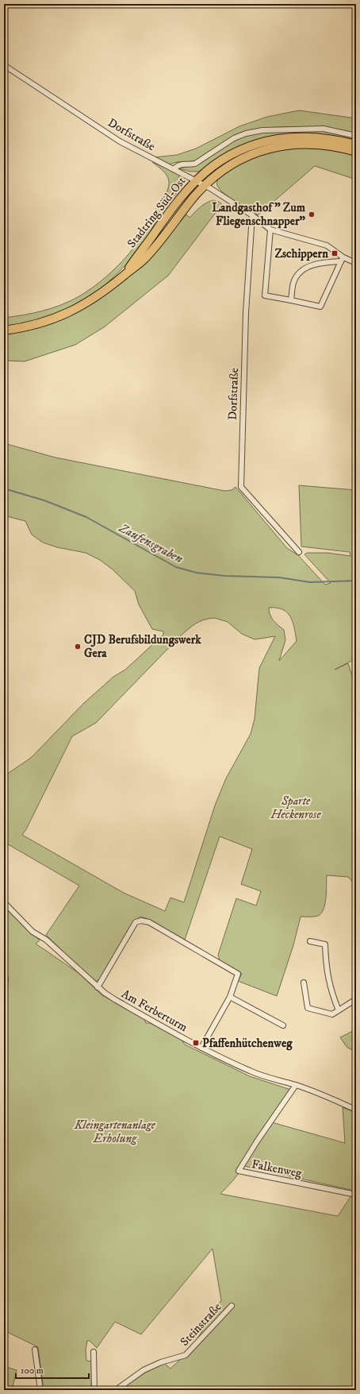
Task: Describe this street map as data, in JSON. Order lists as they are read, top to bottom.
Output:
{
  "streets": {
    "main road": ["Stadtring Süd-Ost"],
    "street": [
      "Dorfstraße",
      "Am Ferberturm",
      "Falkenweg",
      "Steinstraße"
    ]
  },
  "crossings": [
    ["Dorfstraße", "Stadtring Süd-Ost"],
    ["Am Ferberturm", "Falkenweg"]
  ],
  "water": ["Zaufensgraben"],
  "parks": ["Sparte Heckenrose", "Kleingartenanlage Erholung"],
  "places": {
    "other": ["Landgasthof \" Zum Fliegenschnapper\"", "CJD Berufsbildungswerk Gera"],
    "transit": ["Zschippern", "Pfaffenhütchenweg"]
  },
  "scale_bar": "100 m"
}
